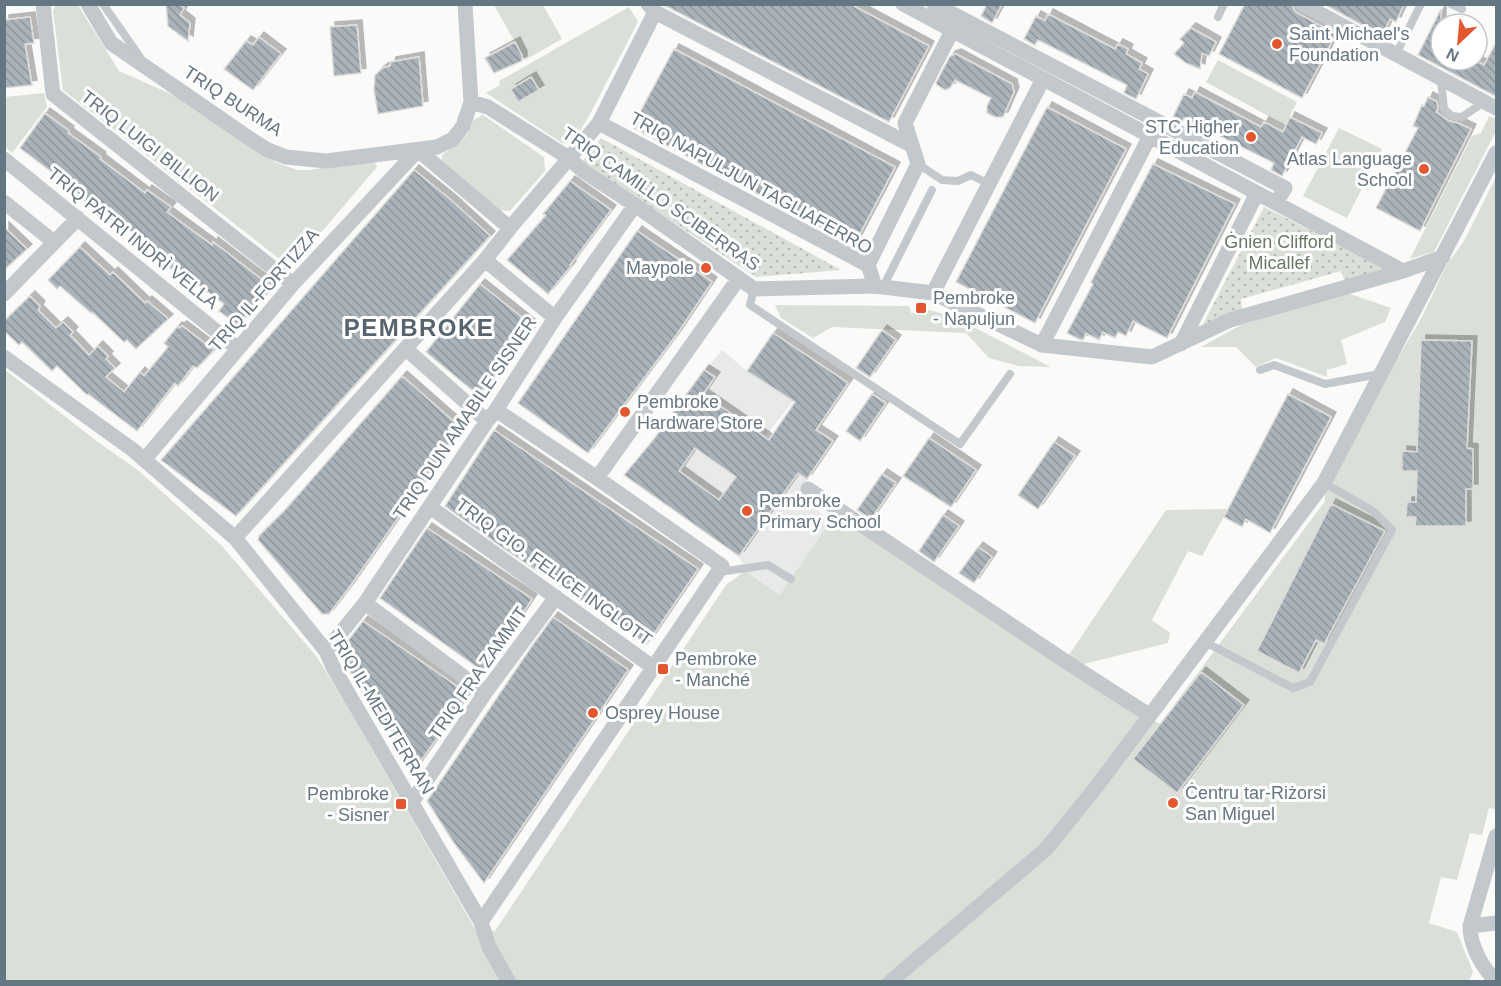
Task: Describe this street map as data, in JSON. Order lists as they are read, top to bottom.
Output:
{
  "streets": {
    "street": [
      "TRIQ BURMA",
      "TRIQ LUIGI BILLION",
      "TRIQ NAPULJUN TAGLIAFERRO",
      "TRIQ CAMILLO SCIBERRAS",
      "TRIQ PATRI INDRÌ VELLA",
      "TRIQ IL-FORTIZZA",
      "TRIQ DUN AMABILE SISNER",
      "TRIQ GIO. FELICE INGLOTT",
      "TRIQ FRA ZAMMIT",
      "TRIQ IL-MEDITERRAN"
    ]
  },
  "crossings": [
    ["TRIQ BURMA", "TRIQ CAMILLO SCIBERRAS"],
    ["TRIQ BURMA", "TRIQ IL-FORTIZZA"],
    ["TRIQ LUIGI BILLION", "TRIQ IL-FORTIZZA"],
    ["TRIQ NAPULJUN TAGLIAFERRO", "TRIQ CAMILLO SCIBERRAS"],
    ["TRIQ CAMILLO SCIBERRAS", "TRIQ DUN AMABILE SISNER"],
    ["TRIQ PATRI INDRÌ VELLA", "TRIQ IL-FORTIZZA"],
    ["TRIQ IL-FORTIZZA", "TRIQ IL-MEDITERRAN"],
    ["TRIQ DUN AMABILE SISNER", "TRIQ GIO. FELICE INGLOTT"],
    ["TRIQ DUN AMABILE SISNER", "TRIQ IL-MEDITERRAN"],
    ["TRIQ GIO. FELICE INGLOTT", "TRIQ FRA ZAMMIT"],
    ["TRIQ FRA ZAMMIT", "TRIQ IL-MEDITERRAN"]
  ],
  "districts": ["PEMBROKE"],
  "parks": ["Ġnien Clifford Micallef"],
  "places": {
    "other": [
      "Saint Michael's Foundation",
      "STC Higher Education",
      "Atlas Language School",
      "Maypole",
      "Pembroke Hardware Store",
      "Pembroke Primary School",
      "Osprey House",
      "Ċentru tar-Riżorsi San Miguel"
    ],
    "transit": ["Pembroke - Napuljun", "Pembroke - Manché", "Pembroke - Sisner"]
  },
  "north": "bottom left"
}
